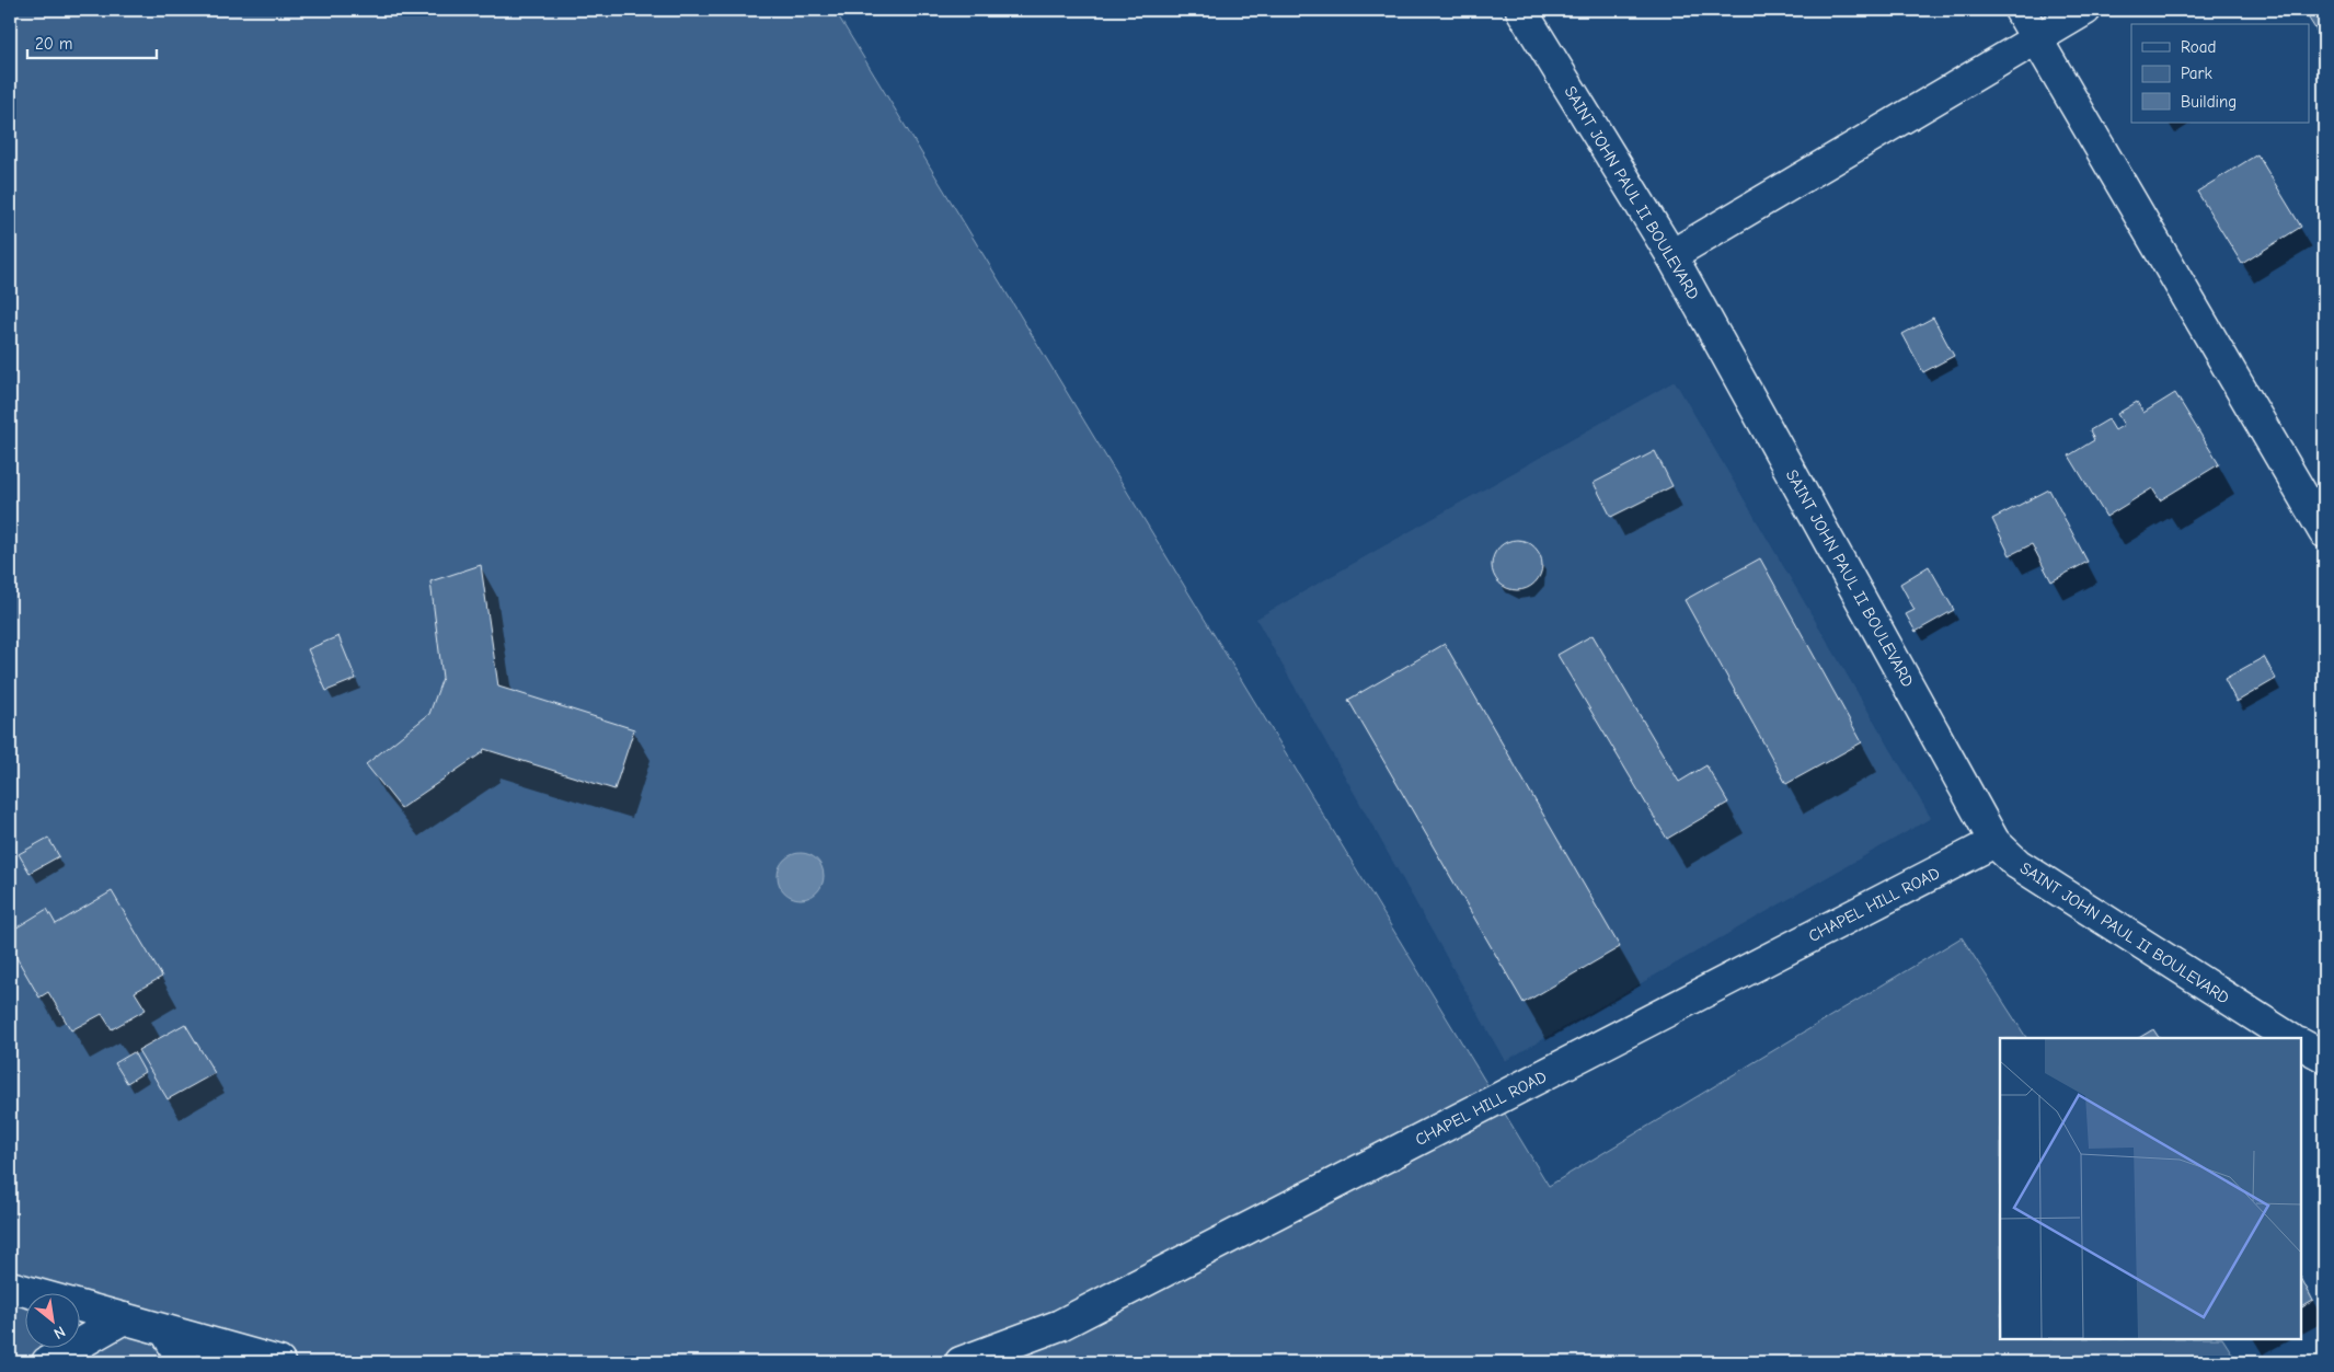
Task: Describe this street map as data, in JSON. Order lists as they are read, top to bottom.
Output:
{
  "streets": {
    "street": ["SAINT JOHN PAUL II BOULEVARD", "CHAPEL HILL ROAD"]
  },
  "crossings": [
    ["SAINT JOHN PAUL II BOULEVARD", "CHAPEL HILL ROAD"]
  ],
  "legend": ["Road", "Park", "Building"],
  "scale_bar": "20 m",
  "north": "bottom right"
}
